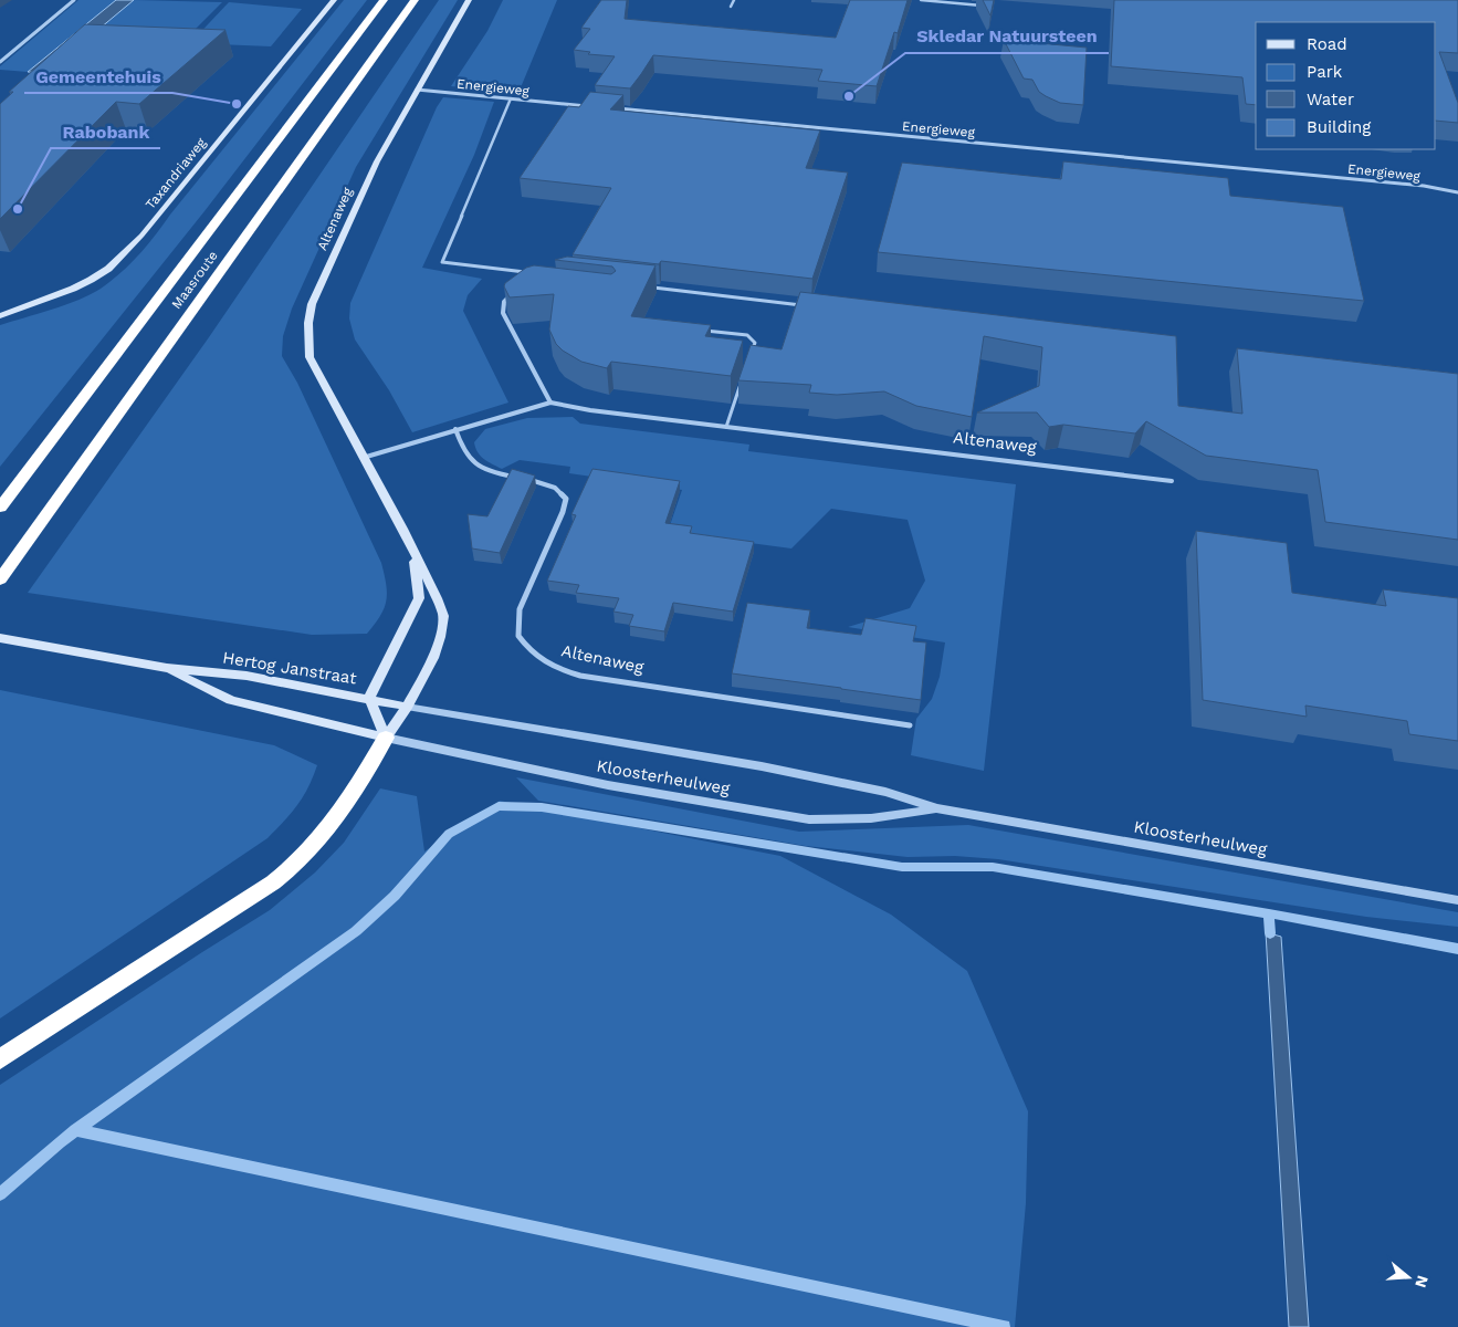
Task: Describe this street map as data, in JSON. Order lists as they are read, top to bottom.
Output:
{
  "streets": {
    "highway": ["Maasroute"],
    "main road": ["Taxandriaweg", "Altenaweg", "Hertog Janstraat"],
    "street": ["Energieweg", "Kloosterheulweg"]
  },
  "crossings": [
    ["Energieweg", "Altenaweg"],
    ["Altenaweg", "Hertog Janstraat"],
    ["Altenaweg", "Kloosterheulweg"],
    ["Hertog Janstraat", "Kloosterheulweg"]
  ],
  "places": ["Skledar Natuursteen", "Gemeentehuis", "Rabobank"],
  "legend": [
    "Road",
    "Park",
    "Water",
    "Building"
  ],
  "north": "right"
}
